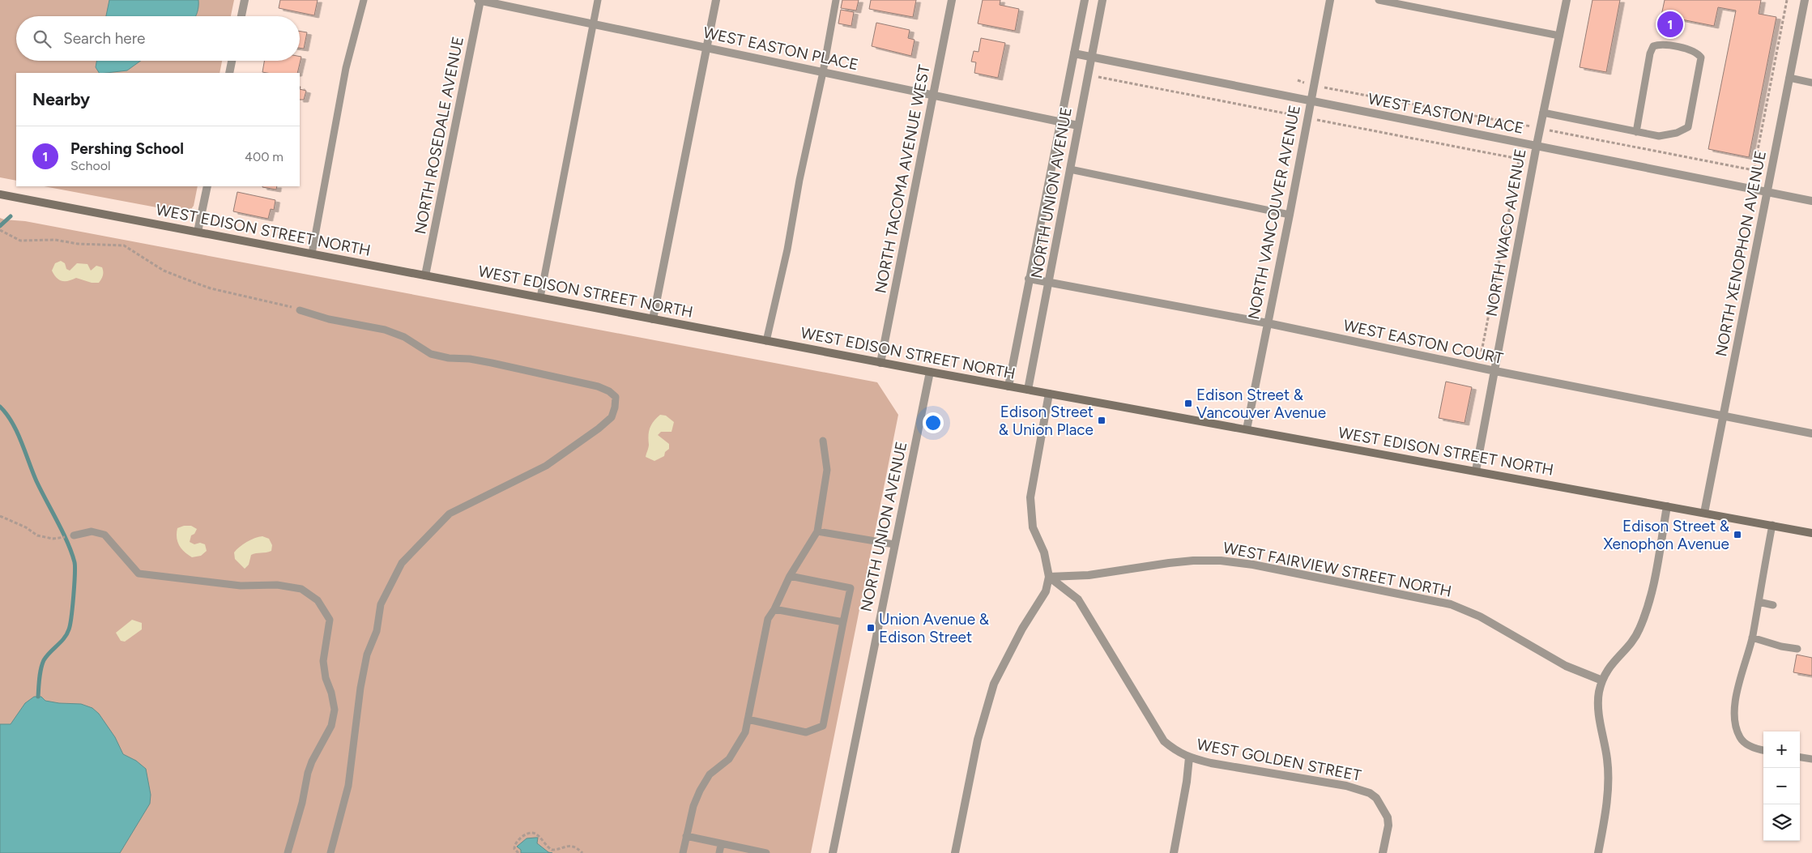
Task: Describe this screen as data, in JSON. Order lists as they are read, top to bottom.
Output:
{
  "streets": {
    "main road": ["WEST EDISON STREET NORTH"],
    "street": [
      "WEST EASTON PLACE",
      "NORTH ROSEDALE AVENUE",
      "NORTH TACOMA AVENUE WEST",
      "NORTH UNION AVENUE",
      "NORTH VANCOUVER AVENUE",
      "NORTH WACO AVENUE",
      "NORTH XENOPHON AVENUE",
      "WEST EASTON COURT",
      "WEST FAIRVIEW STREET NORTH",
      "WEST GOLDEN STREET"
    ]
  },
  "crossings": [
    ["WEST EASTON PLACE", "NORTH ROSEDALE AVENUE"],
    ["WEST EASTON PLACE", "NORTH TACOMA AVENUE WEST"],
    ["WEST EASTON PLACE", "NORTH UNION AVENUE"],
    ["WEST EASTON PLACE", "NORTH VANCOUVER AVENUE"],
    ["WEST EASTON PLACE", "NORTH WACO AVENUE"],
    ["WEST EASTON PLACE", "NORTH XENOPHON AVENUE"],
    ["NORTH ROSEDALE AVENUE", "WEST EDISON STREET NORTH"],
    ["NORTH TACOMA AVENUE WEST", "WEST EDISON STREET NORTH"],
    ["NORTH UNION AVENUE", "WEST EDISON STREET NORTH"],
    ["NORTH UNION AVENUE", "WEST EASTON COURT"],
    ["NORTH VANCOUVER AVENUE", "WEST EDISON STREET NORTH"],
    ["NORTH VANCOUVER AVENUE", "WEST EASTON COURT"],
    ["WEST EDISON STREET NORTH", "NORTH WACO AVENUE"],
    ["WEST EDISON STREET NORTH", "NORTH XENOPHON AVENUE"],
    ["NORTH WACO AVENUE", "WEST EASTON COURT"],
    ["NORTH XENOPHON AVENUE", "WEST EASTON COURT"],
    ["WEST FAIRVIEW STREET NORTH", "WEST GOLDEN STREET"]
  ],
  "places": {
    "transit": [
      "Edison Street & Vancouver Avenue",
      "Edison Street & Union Place",
      "Edison Street & Xenophon Avenue",
      "Union Avenue & Edison Street"
    ]
  },
  "page": {
    "pins": "1",
    "search": "Search here",
    "heading": "Nearby",
    "list": [
      {
        "mark": "1",
        "name": "Pershing School",
        "note": "School",
        "value": "400 m"
      }
    ],
    "map_buttons": ["+", "−"]
  }
}
